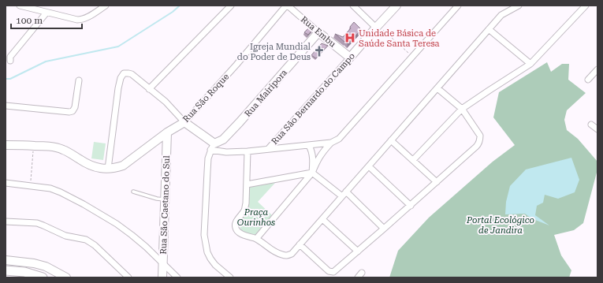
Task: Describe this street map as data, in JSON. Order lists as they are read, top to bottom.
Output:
{
  "streets": {
    "street": [
      "Rua Embu",
      "Rua Mairipora",
      "Rua São Roque",
      "Rua São Bernardo do Campo",
      "Rua São Caetano do Sul"
    ]
  },
  "crossings": [
    ["Rua Embu", "Rua Mairipora"],
    ["Rua Embu", "Rua São Roque"],
    ["Rua Embu", "Rua São Bernardo do Campo"],
    ["Rua São Roque", "Rua São Caetano do Sul"]
  ],
  "parks": ["Praça Ourinhos", "Portal Ecológico de Jandira"],
  "places": {
    "hospital": ["Unidade Básica de Saúde Santa Teresa"],
    "church": ["Igreja Mundial do Poder de Deus"]
  },
  "scale_bar": "100 m"
}
